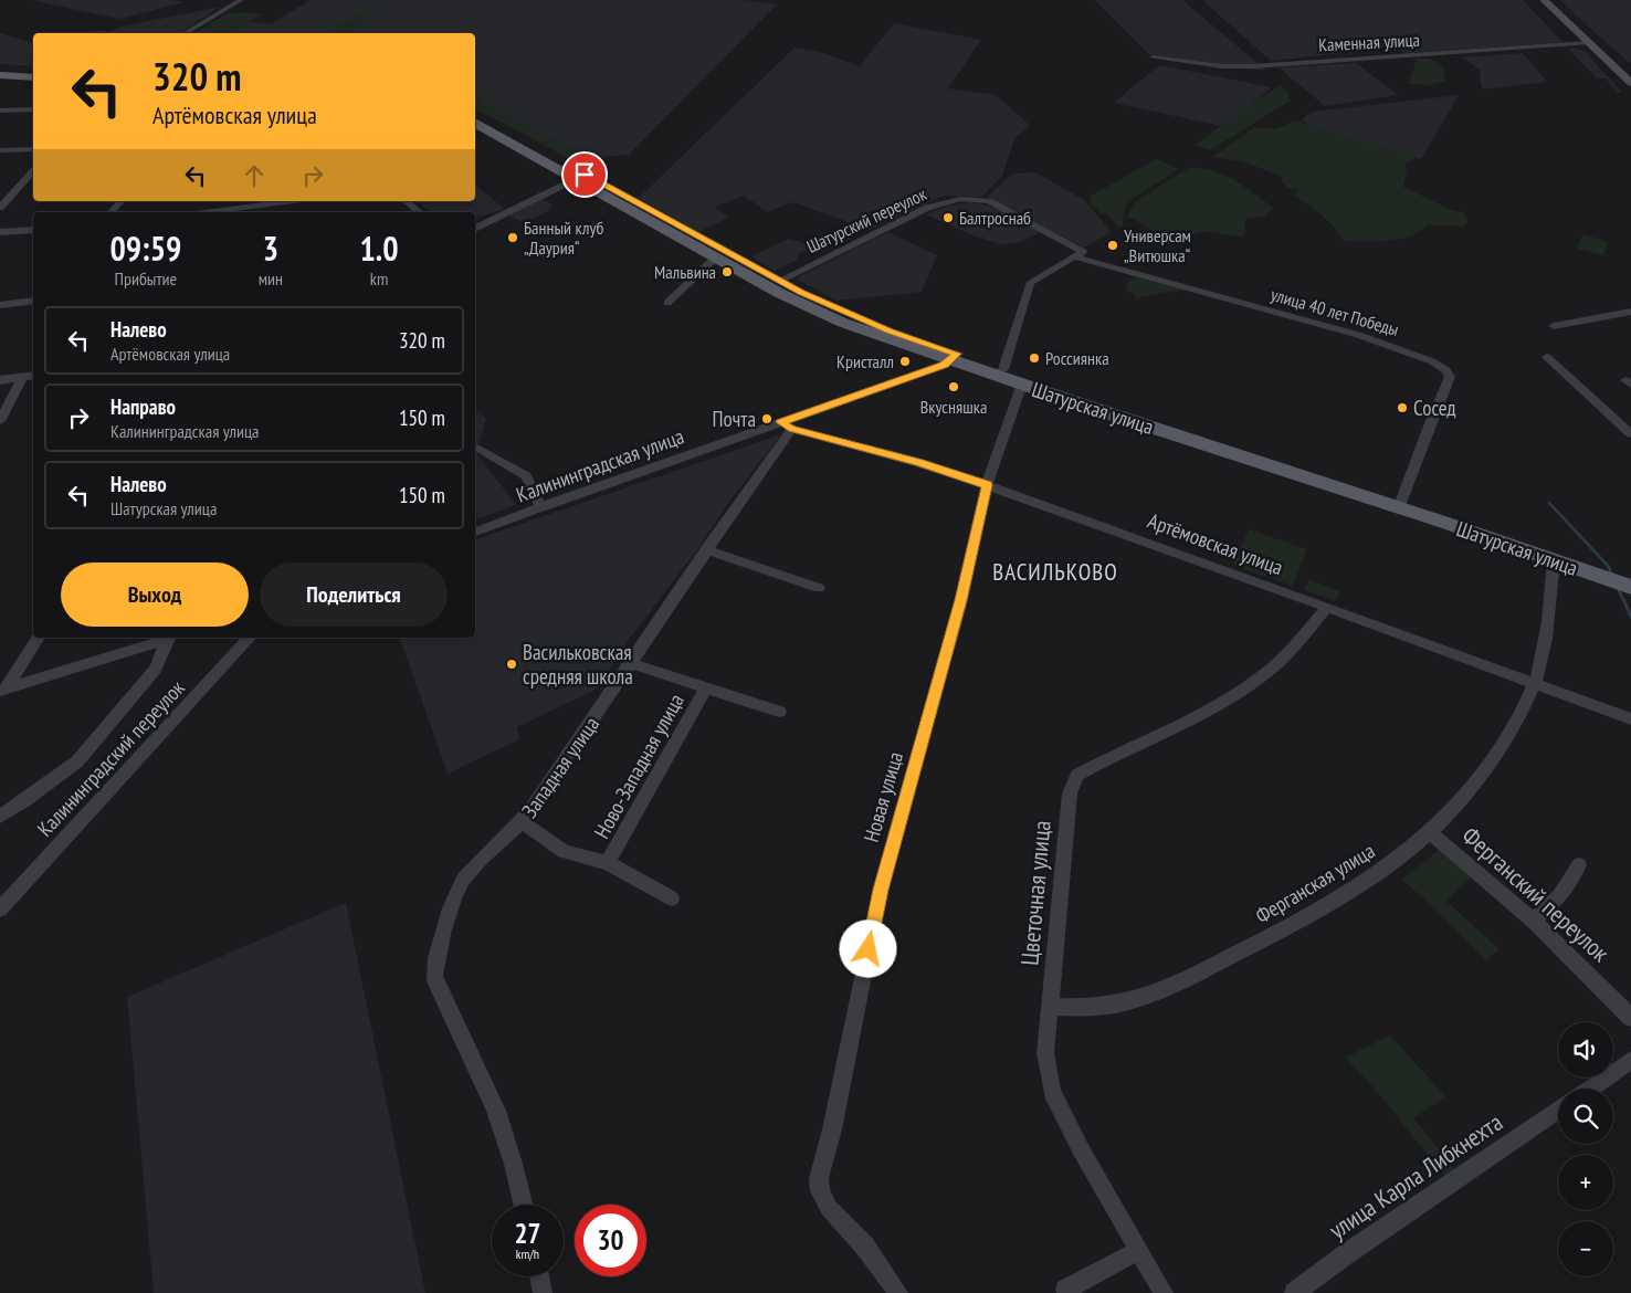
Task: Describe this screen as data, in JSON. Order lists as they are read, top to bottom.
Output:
{
  "streets": {
    "main road": ["Шатурская улица"],
    "street": [
      "Каменная улица",
      "Шатурский переулок",
      "улица 40 лет Победы",
      "Калининградская улица",
      "Артёмовская улица",
      "Калининградский переулок",
      "Ново-Западная улица",
      "Западная улица",
      "Новая улица",
      "Ферганская улица",
      "Цветочная улица",
      "Ферганский переулок",
      "улица Карла Либкнехта"
    ]
  },
  "crossings": [
    ["Шатурский переулок", "улица 40 лет Победы"],
    ["Шатурский переулок", "Шатурская улица"],
    ["улица 40 лет Победы", "Шатурская улица"],
    ["Шатурская улица", "Калининградская улица"],
    ["Шатурская улица", "Новая улица"],
    ["Шатурская улица", "Ферганская улица"],
    ["Калининградская улица", "Артёмовская улица"],
    ["Калининградская улица", "Западная улица"],
    ["Артёмовская улица", "Западная улица"],
    ["Артёмовская улица", "Новая улица"],
    ["Артёмовская улица", "Ферганская улица"],
    ["Артёмовская улица", "Цветочная улица"],
    ["Ферганская улица", "Цветочная улица"],
    ["Ферганская улица", "Ферганский переулок"]
  ],
  "districts": ["ВАСИЛЬКОВО"],
  "places": [
    "Балтроснаб",
    "Банный клуб „Даурия“",
    "Универсам „Витюшка“",
    "Мальвина",
    "Россиянка",
    "Кристалл",
    "Вкусняшка",
    "Сосед",
    "Почта",
    "Васильковская средняя школа"
  ],
  "page": {
    "turn": ["320 m", "Артёмовская улица"],
    "eta": [
      "09:59",
      "Прибытие",
      "3",
      "мин",
      "1.0",
      "km"
    ],
    "list": [
      {
        "name": "Налево",
        "note": "Артёмовская улица",
        "value": "320 m"
      },
      {
        "name": "Направо",
        "note": "Калининградская улица",
        "value": "150 m"
      },
      {
        "name": "Налево",
        "note": "Шатурская улица",
        "value": "150 m"
      }
    ],
    "buttons": ["Выход", "Поделиться"],
    "map_buttons": ["+", "−"],
    "speed": "27 km/h",
    "limit": "30"
  }
}
